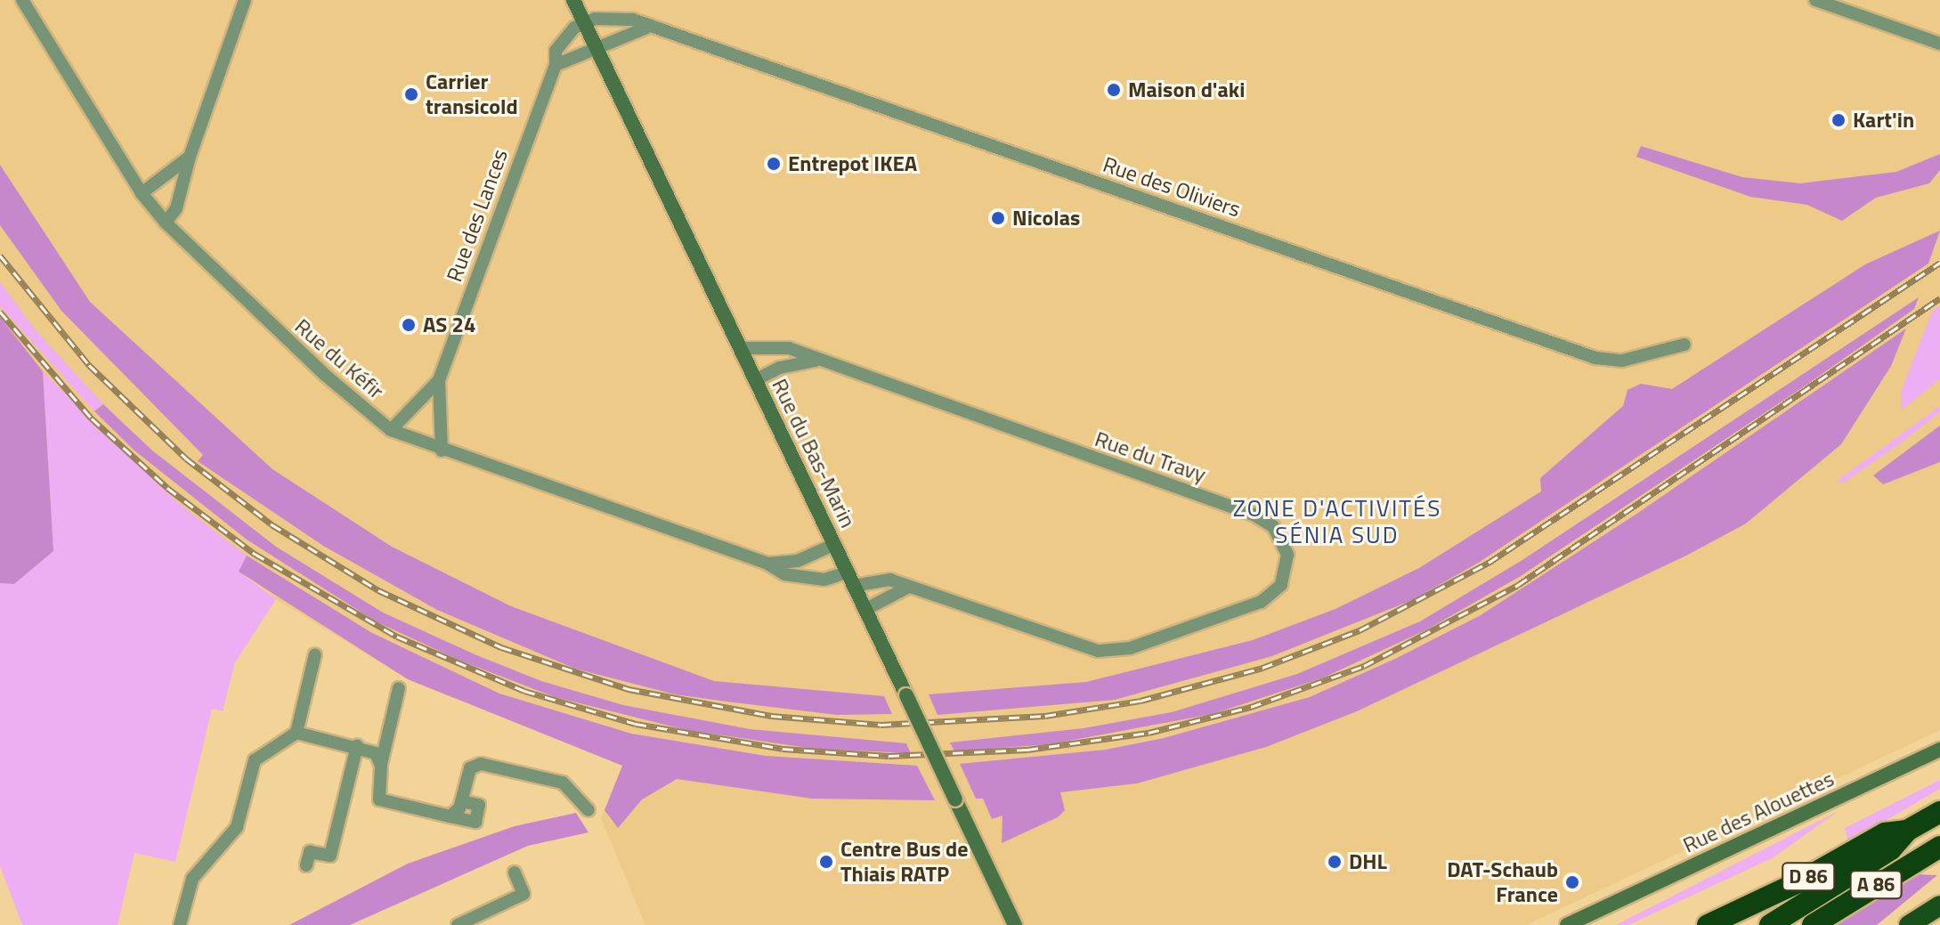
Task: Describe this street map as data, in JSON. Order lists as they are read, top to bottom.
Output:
{
  "streets": {
    "highway": ["D 86", "A 86"],
    "main road": ["Rue du Bas-Marin", "Rue des Alouettes"],
    "street": [
      "Rue des Oliviers",
      "Rue des Lances",
      "Rue du Kéfir",
      "Rue du Travy"
    ]
  },
  "crossings": [
    ["Rue des Oliviers", "Rue des Lances"],
    ["Rue des Oliviers", "Rue du Bas-Marin"],
    ["Rue des Lances", "Rue du Kéfir"],
    ["Rue des Lances", "Rue du Bas-Marin"],
    ["Rue du Kéfir", "Rue du Bas-Marin"],
    ["Rue du Bas-Marin", "Rue du Travy"],
    ["D 86", "A 86"]
  ],
  "districts": ["ZONE D'ACTIVITÉS SÉNIA SUD"],
  "places": [
    "Maison d'aki",
    "Carrier transicold",
    "Kart'in",
    "Entrepot IKEA",
    "Nicolas",
    "AS 24",
    "Centre Bus de Thiais RATP",
    "DHL",
    "DAT-Schaub France"
  ]
}
